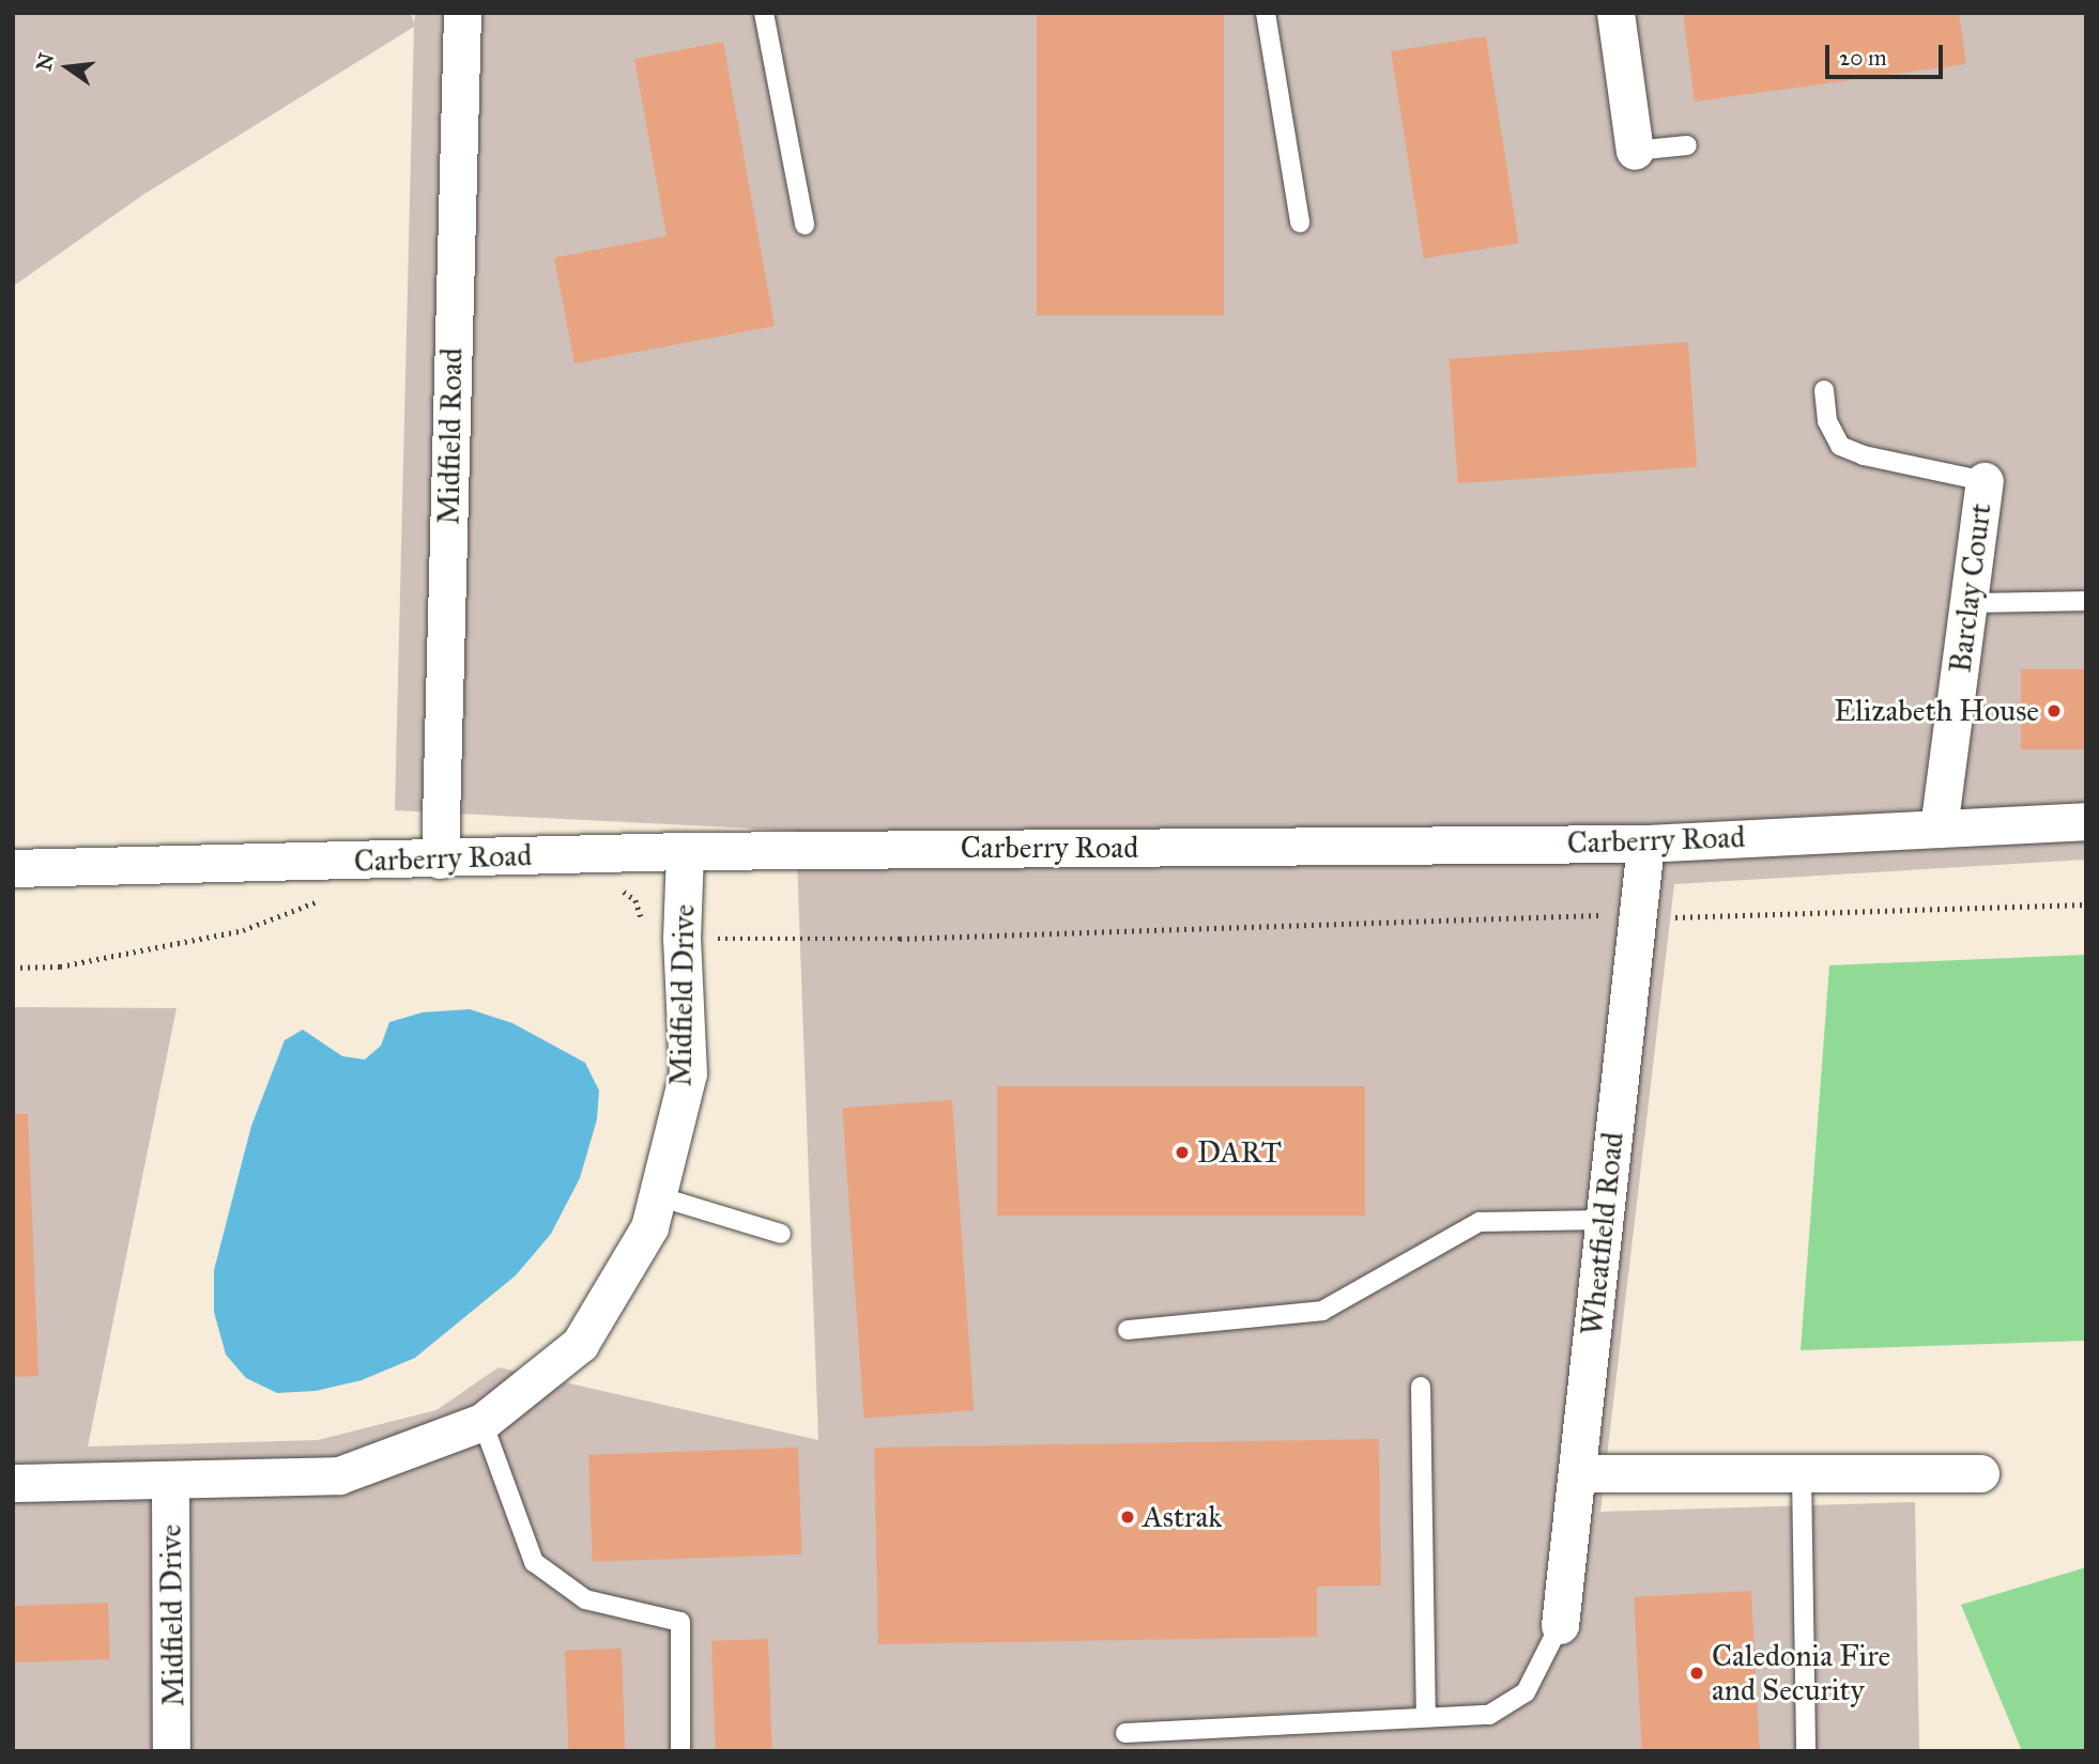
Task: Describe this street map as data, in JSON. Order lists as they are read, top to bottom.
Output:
{
  "streets": {
    "street": [
      "Midfield Road",
      "Barclay Court",
      "Carberry Road",
      "Midfield Drive",
      "Wheatfield Road"
    ]
  },
  "crossings": [
    ["Midfield Road", "Carberry Road"],
    ["Barclay Court", "Carberry Road"],
    ["Carberry Road", "Midfield Drive"],
    ["Carberry Road", "Wheatfield Road"]
  ],
  "places": [
    "Elizabeth House",
    "DART",
    "Astrak",
    "Caledonia Fire and Security"
  ],
  "scale_bar": "20 m",
  "north": "left"
}
